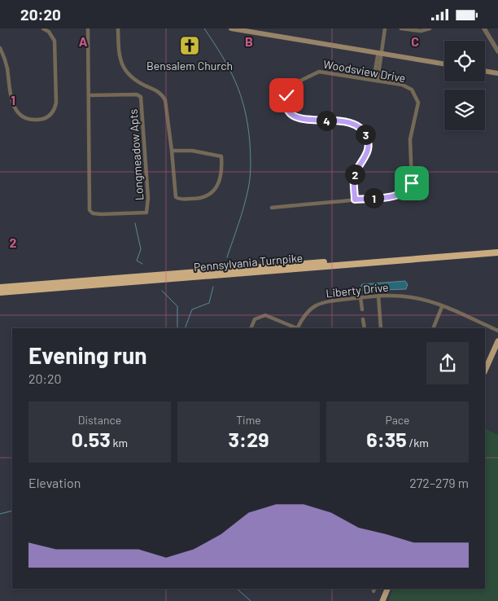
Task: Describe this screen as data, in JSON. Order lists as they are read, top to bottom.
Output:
{
  "streets": {
    "highway": ["Pennsylvania Turnpike"],
    "street": ["Woodsview Drive", "Longmeadow Apts", "Liberty Drive"]
  },
  "places": {
    "church": ["Bensalem Church"]
  },
  "page": {
    "status": "20:20",
    "pins": [
      "4",
      "3",
      "2",
      "1"
    ],
    "heading": ["Evening run", "20:20"],
    "stats": [
      ["Distance", "0.53 km"],
      ["Time", "3:29"],
      ["Pace", "6:35 /km"]
    ],
    "chart": ["Elevation", "272–279 m"]
  },
  "grid": {
    "columns": ["A", "B", "C"],
    "rows": ["1", "2"]
  }
}
